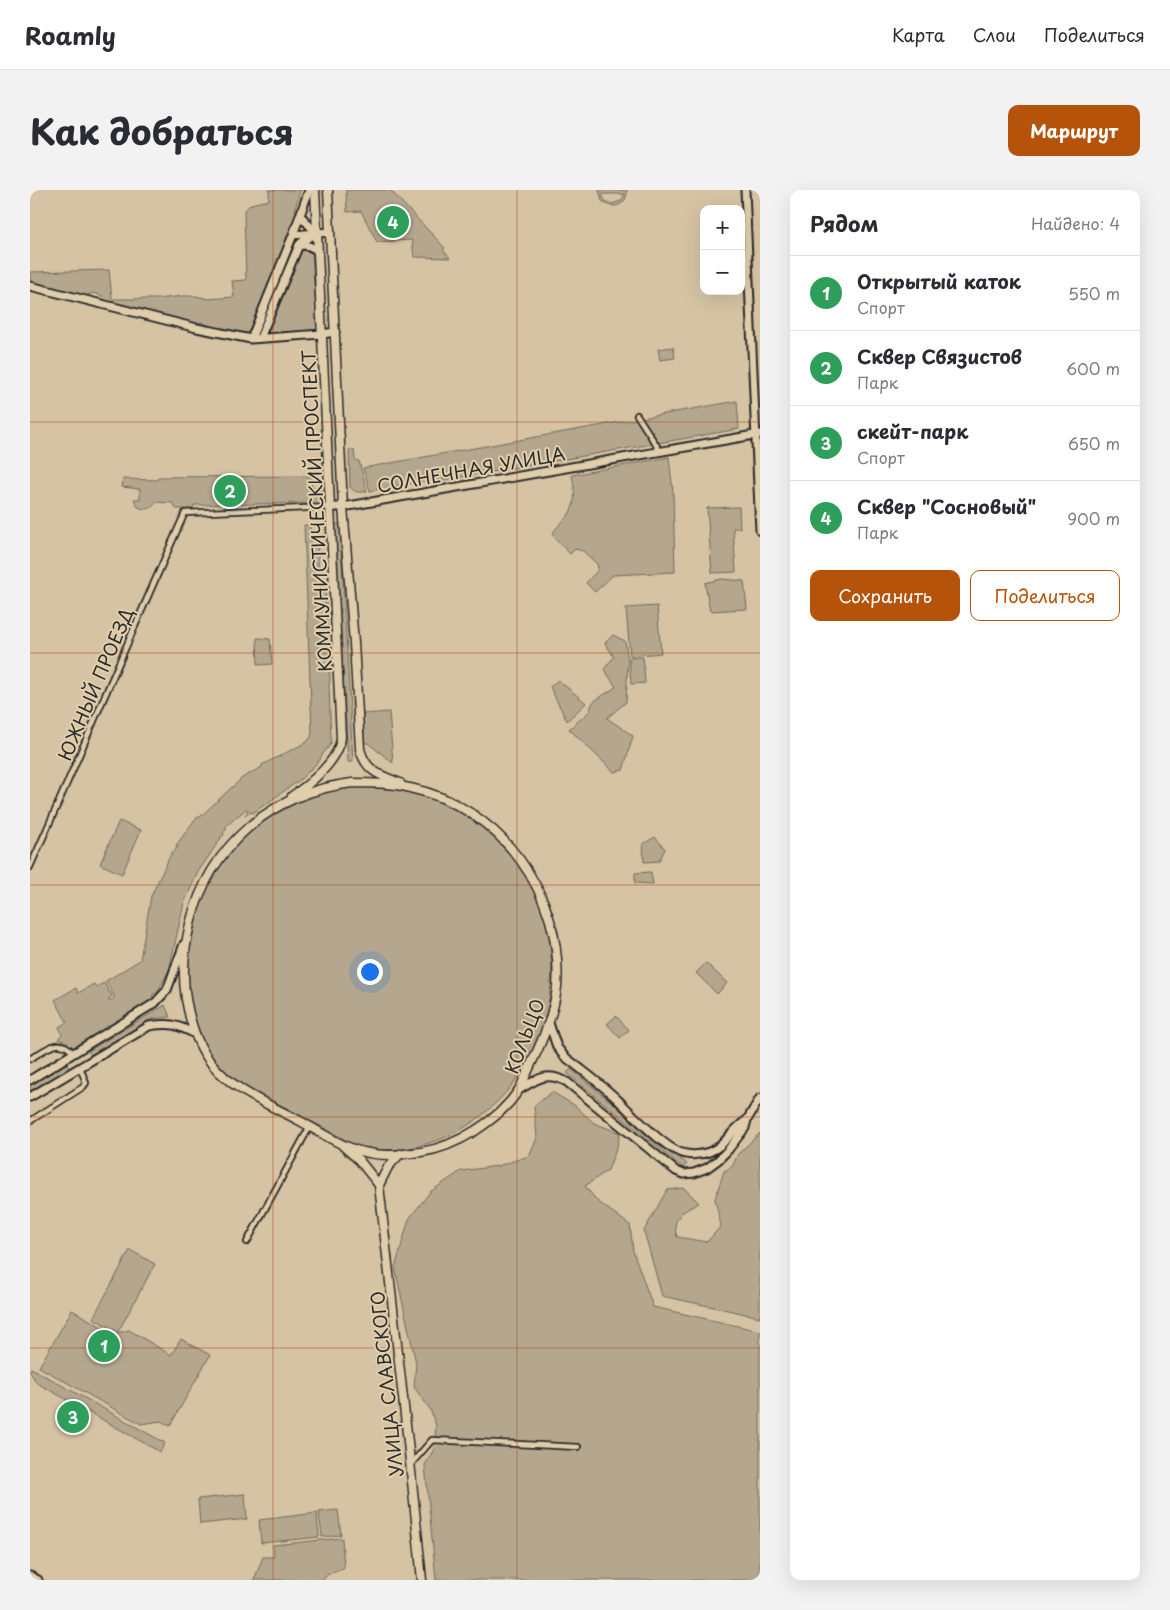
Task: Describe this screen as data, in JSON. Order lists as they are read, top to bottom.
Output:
{
  "streets": {
    "main road": [
      "СОЛНЕЧНАЯ УЛИЦА",
      "КОММУНИСТИЧЕСКИЙ ПРОСПЕКТ",
      "КОЛЬЦО",
      "УЛИЦА СЛАВСКОГО"
    ],
    "street": ["ЮЖНЫЙ ПРОЕЗД"]
  },
  "crossings": [
    ["СОЛНЕЧНАЯ УЛИЦА", "КОММУНИСТИЧЕСКИЙ ПРОСПЕКТ"],
    ["СОЛНЕЧНАЯ УЛИЦА", "ЮЖНЫЙ ПРОЕЗД"],
    ["КОММУНИСТИЧЕСКИЙ ПРОСПЕКТ", "КОЛЬЦО"]
  ],
  "page": {
    "header": "Roamly",
    "nav": ["Карта", "Слои", "Поделиться"],
    "title": "Как добраться",
    "buttons": [
      "Маршрут",
      ["Сохранить", "Поделиться"]
    ],
    "heading": ["Рядом", "Найдено: 4"],
    "pins": [
      "4",
      "2",
      "1",
      "3"
    ],
    "map_buttons": ["+", "−"],
    "list": [
      {
        "mark": "1",
        "name": "Открытый каток",
        "note": "Спорт",
        "value": "550 m"
      },
      {
        "mark": "2",
        "name": "Сквер Связистов",
        "note": "Парк",
        "value": "600 m"
      },
      {
        "mark": "3",
        "name": "скейт-парк",
        "note": "Спорт",
        "value": "650 m"
      },
      {
        "mark": "4",
        "name": "Сквер \"Сосновый\"",
        "note": "Парк",
        "value": "900 m"
      }
    ]
  }
}
